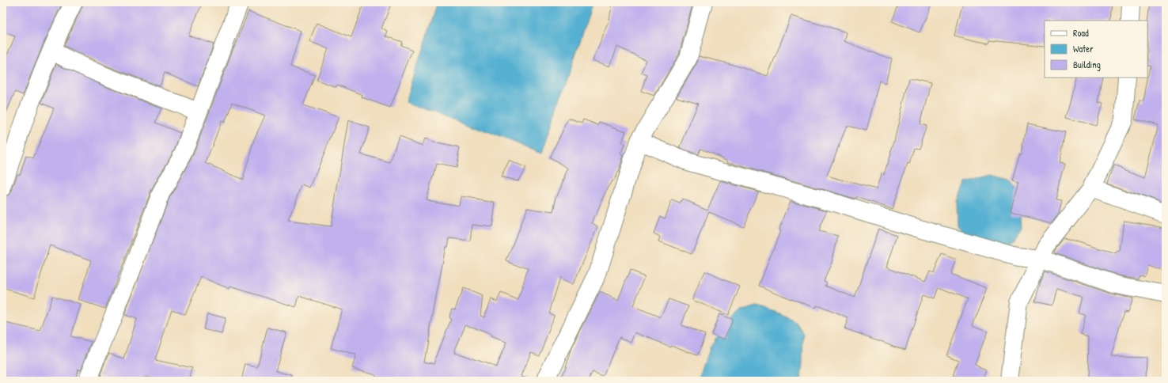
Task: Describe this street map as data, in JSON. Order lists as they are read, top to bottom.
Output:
{
  "legend": ["Road", "Water", "Building"]
}
